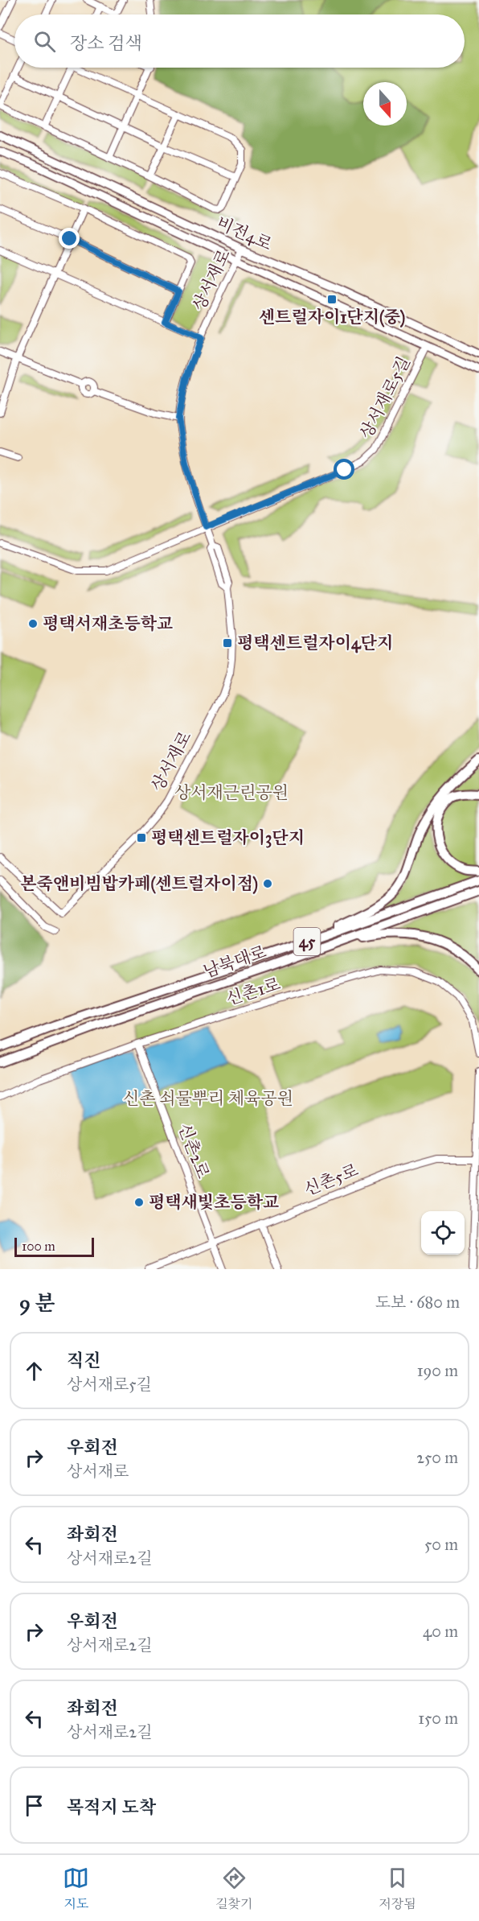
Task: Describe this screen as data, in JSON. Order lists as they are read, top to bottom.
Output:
{
  "streets": {
    "highway": ["45", "남북대로"],
    "main road": ["비전4로"],
    "street": [
      "상서재로",
      "상서재로5길",
      "신촌1로",
      "신촌2로",
      "신촌5로"
    ]
  },
  "crossings": [
    ["비전4로", "상서재로"],
    ["비전4로", "상서재로5길"],
    ["상서재로", "상서재로5길"],
    ["신촌1로", "신촌2로"],
    ["신촌2로", "신촌5로"]
  ],
  "parks": ["상서재근린공원", "신촌 쇠물뿌리 체육공원"],
  "places": {
    "transit": ["센트럴자이1단지(중)", "평택센트럴자이4단지", "평택센트럴자이3단지"],
    "other": ["평택서재초등학교", "본죽앤비빔밥카페(센트럴자이점)", "평택새빛초등학교"]
  },
  "scale_bar": "100 m",
  "north": "bottom",
  "page": {
    "search": "장소 검색",
    "scale": "100 m",
    "heading": ["9 분", "도보 · 680 m"],
    "list": [
      ["직진", "상서재로5길", "190 m"],
      ["우회전", "상서재로", "250 m"],
      ["좌회전", "상서재로2길", "50 m"],
      ["우회전", "상서재로2길", "40 m"],
      ["좌회전", "상서재로2길", "150 m"],
      "목적지 도착"
    ],
    "nav": ["지도", "길찾기", "저장됨"]
  }
}
